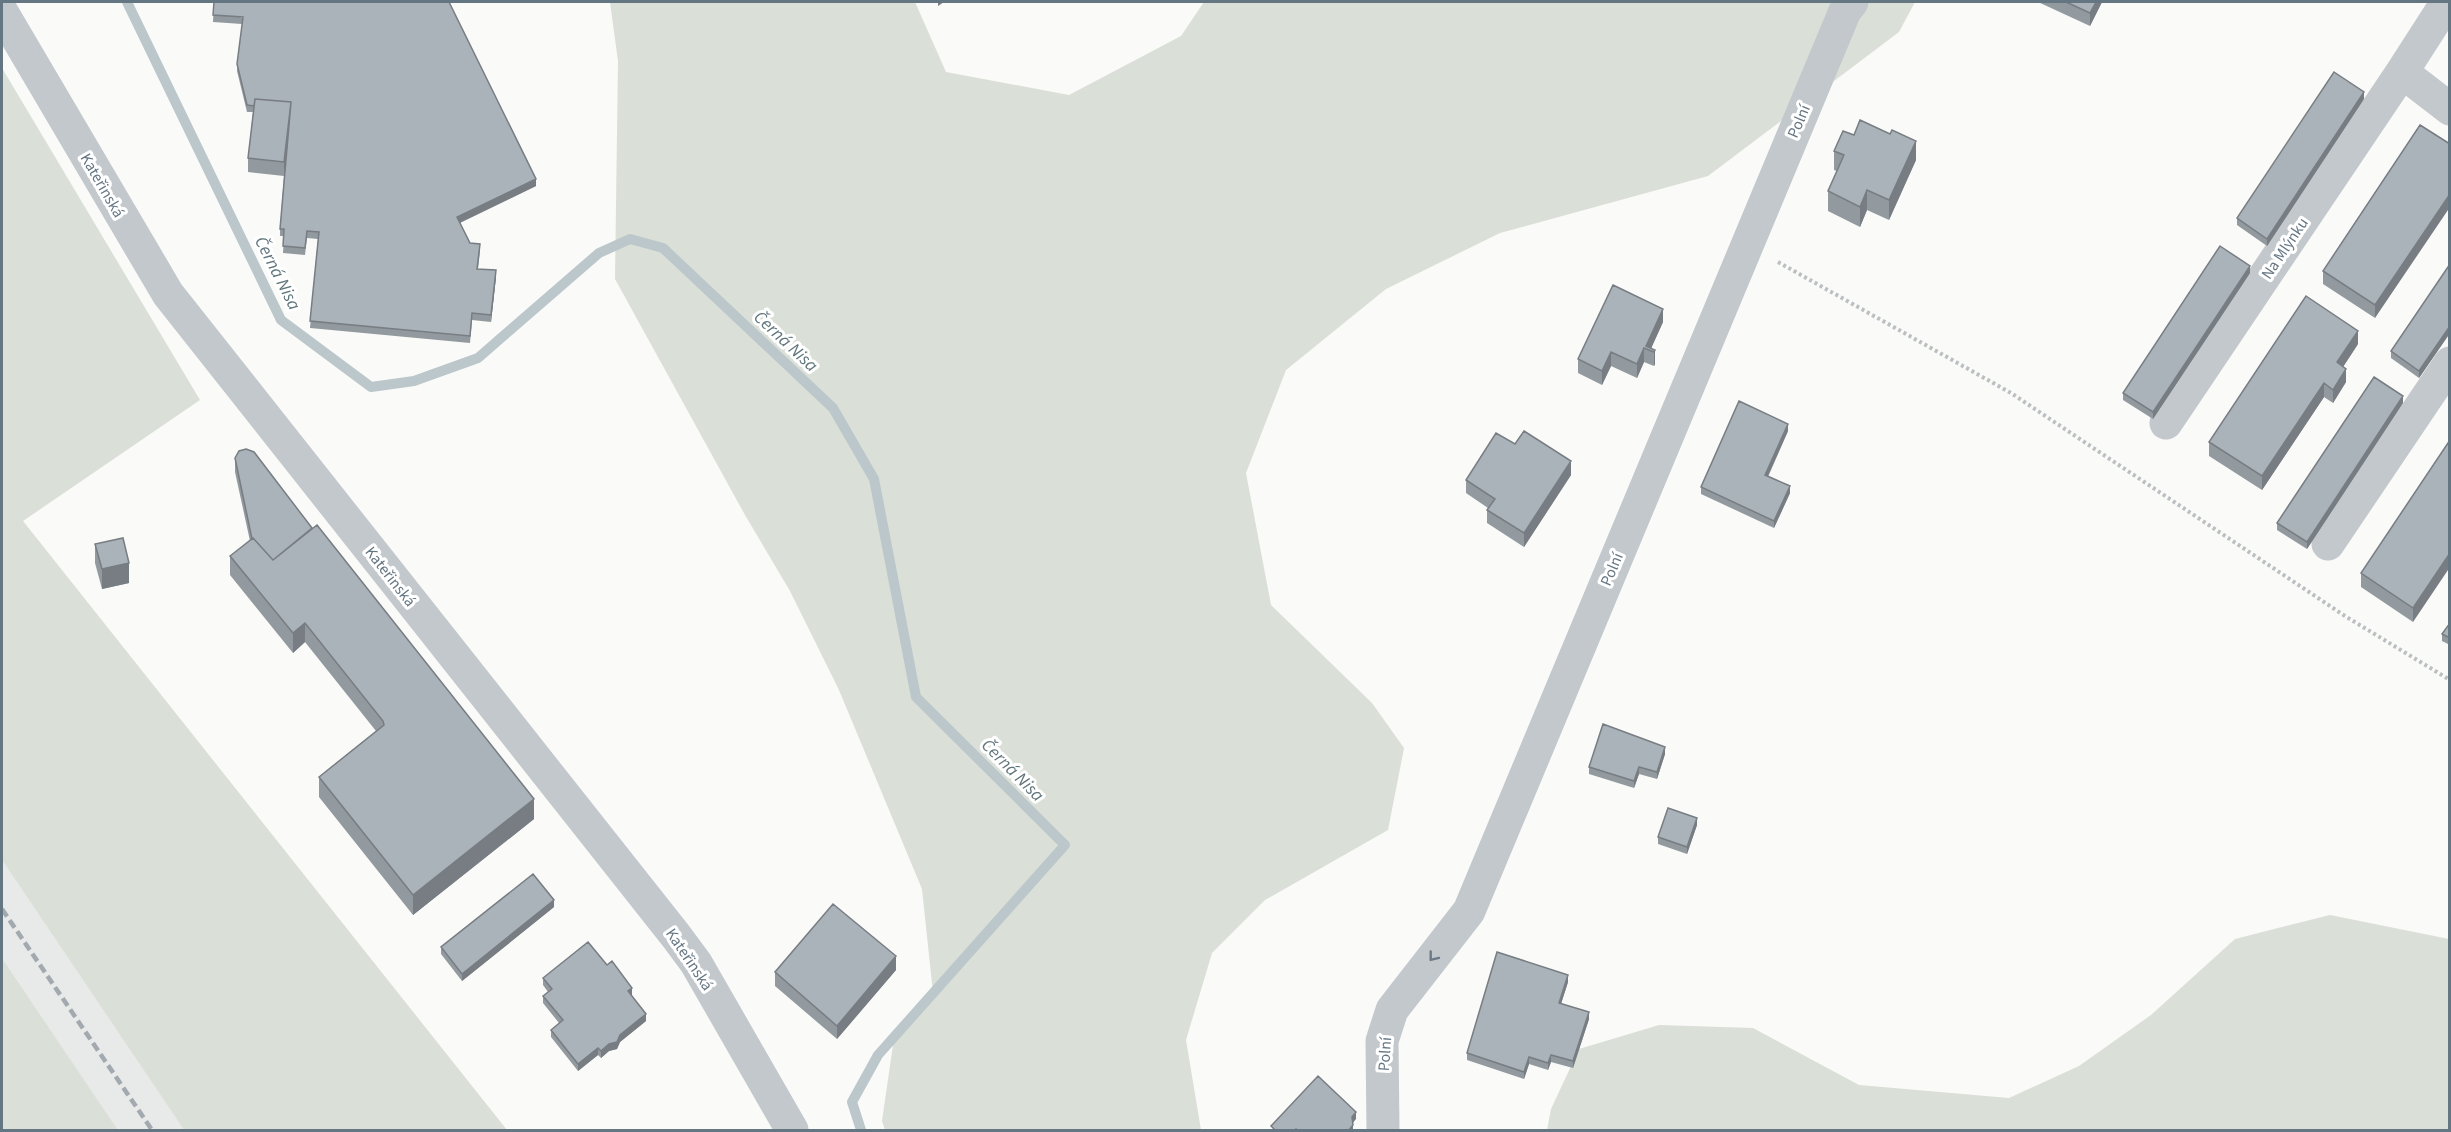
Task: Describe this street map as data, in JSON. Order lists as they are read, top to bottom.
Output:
{
  "streets": {
    "street": ["Polní", "Kateřinská", "Na Mlýnku"]
  },
  "one_way": ["Polní"],
  "water": ["Černá Nisa"]
}
